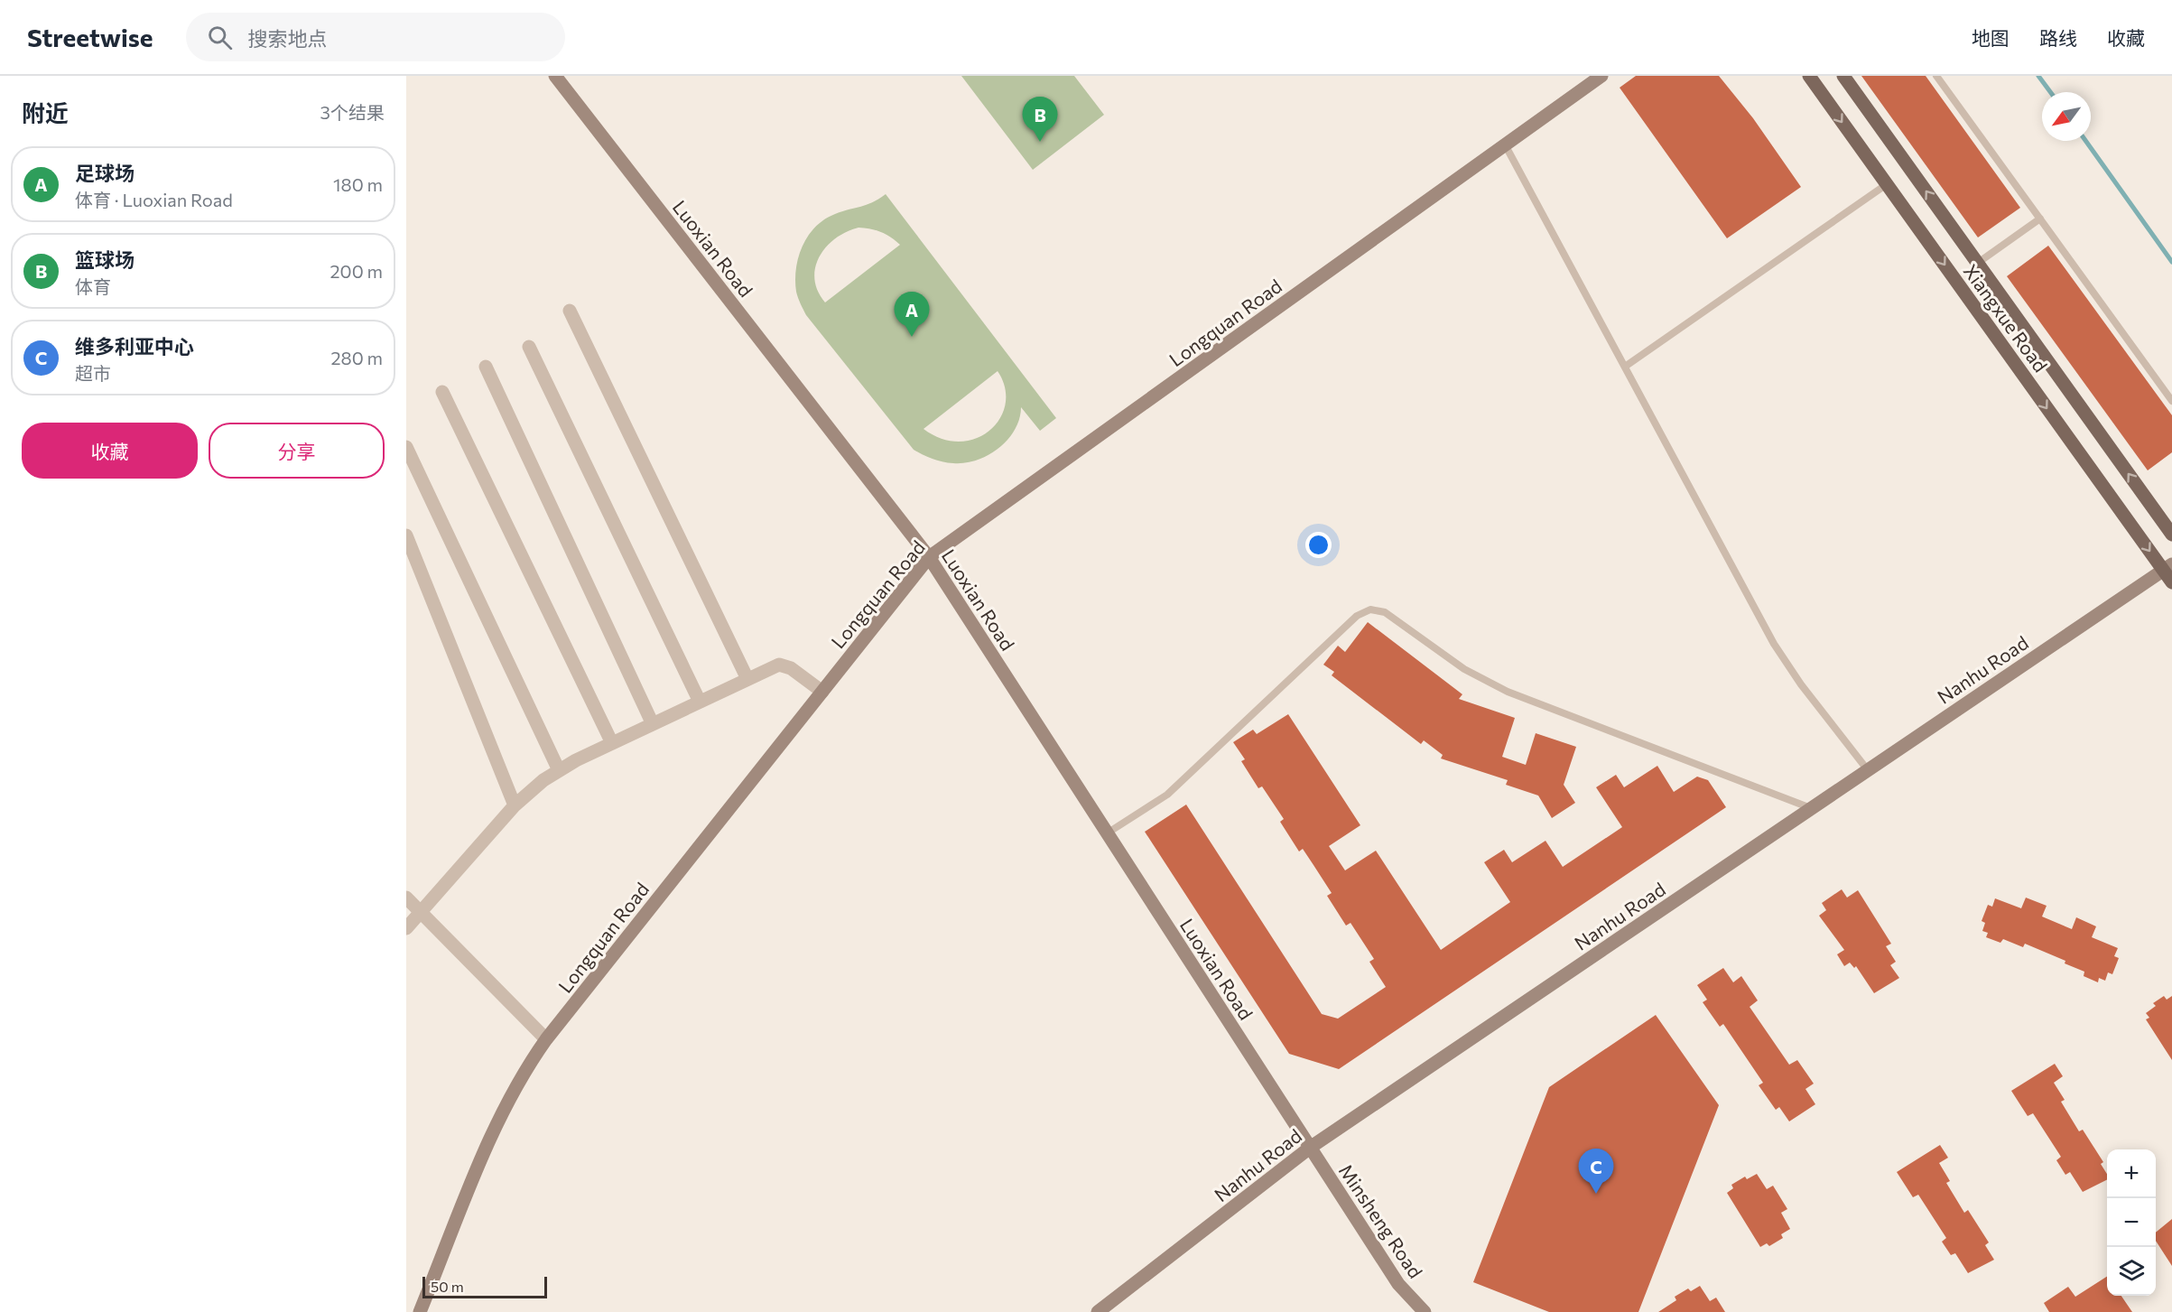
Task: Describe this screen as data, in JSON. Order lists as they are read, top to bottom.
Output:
{
  "streets": {
    "main road": [
      "Luoxian Road",
      "Xiangxue Road",
      "Longquan Road",
      "Nanhu Road",
      "Minsheng Road"
    ]
  },
  "crossings": [
    ["Luoxian Road", "Longquan Road"],
    ["Luoxian Road", "Nanhu Road"],
    ["Luoxian Road", "Minsheng Road"],
    ["Xiangxue Road", "Nanhu Road"],
    ["Nanhu Road", "Minsheng Road"]
  ],
  "scale_bar": "50 m",
  "north": "bottom left",
  "page": {
    "header": "Streetwise",
    "search": "搜索地点",
    "nav": ["地图", "路线", "收藏"],
    "heading": ["附近", "3个结果"],
    "pins": ["B", "A", "C"],
    "list": [
      {
        "mark": "A",
        "name": "足球场",
        "note": "体育 · Luoxian Road",
        "value": "180 m"
      },
      {
        "mark": "B",
        "name": "篮球场",
        "note": "体育",
        "value": "200 m"
      },
      {
        "mark": "C",
        "name": "维多利亚中心",
        "note": "超市",
        "value": "280 m"
      }
    ],
    "buttons": ["收藏", "分享"],
    "map_buttons": ["+", "−"],
    "scale": "50 m"
  }
}
